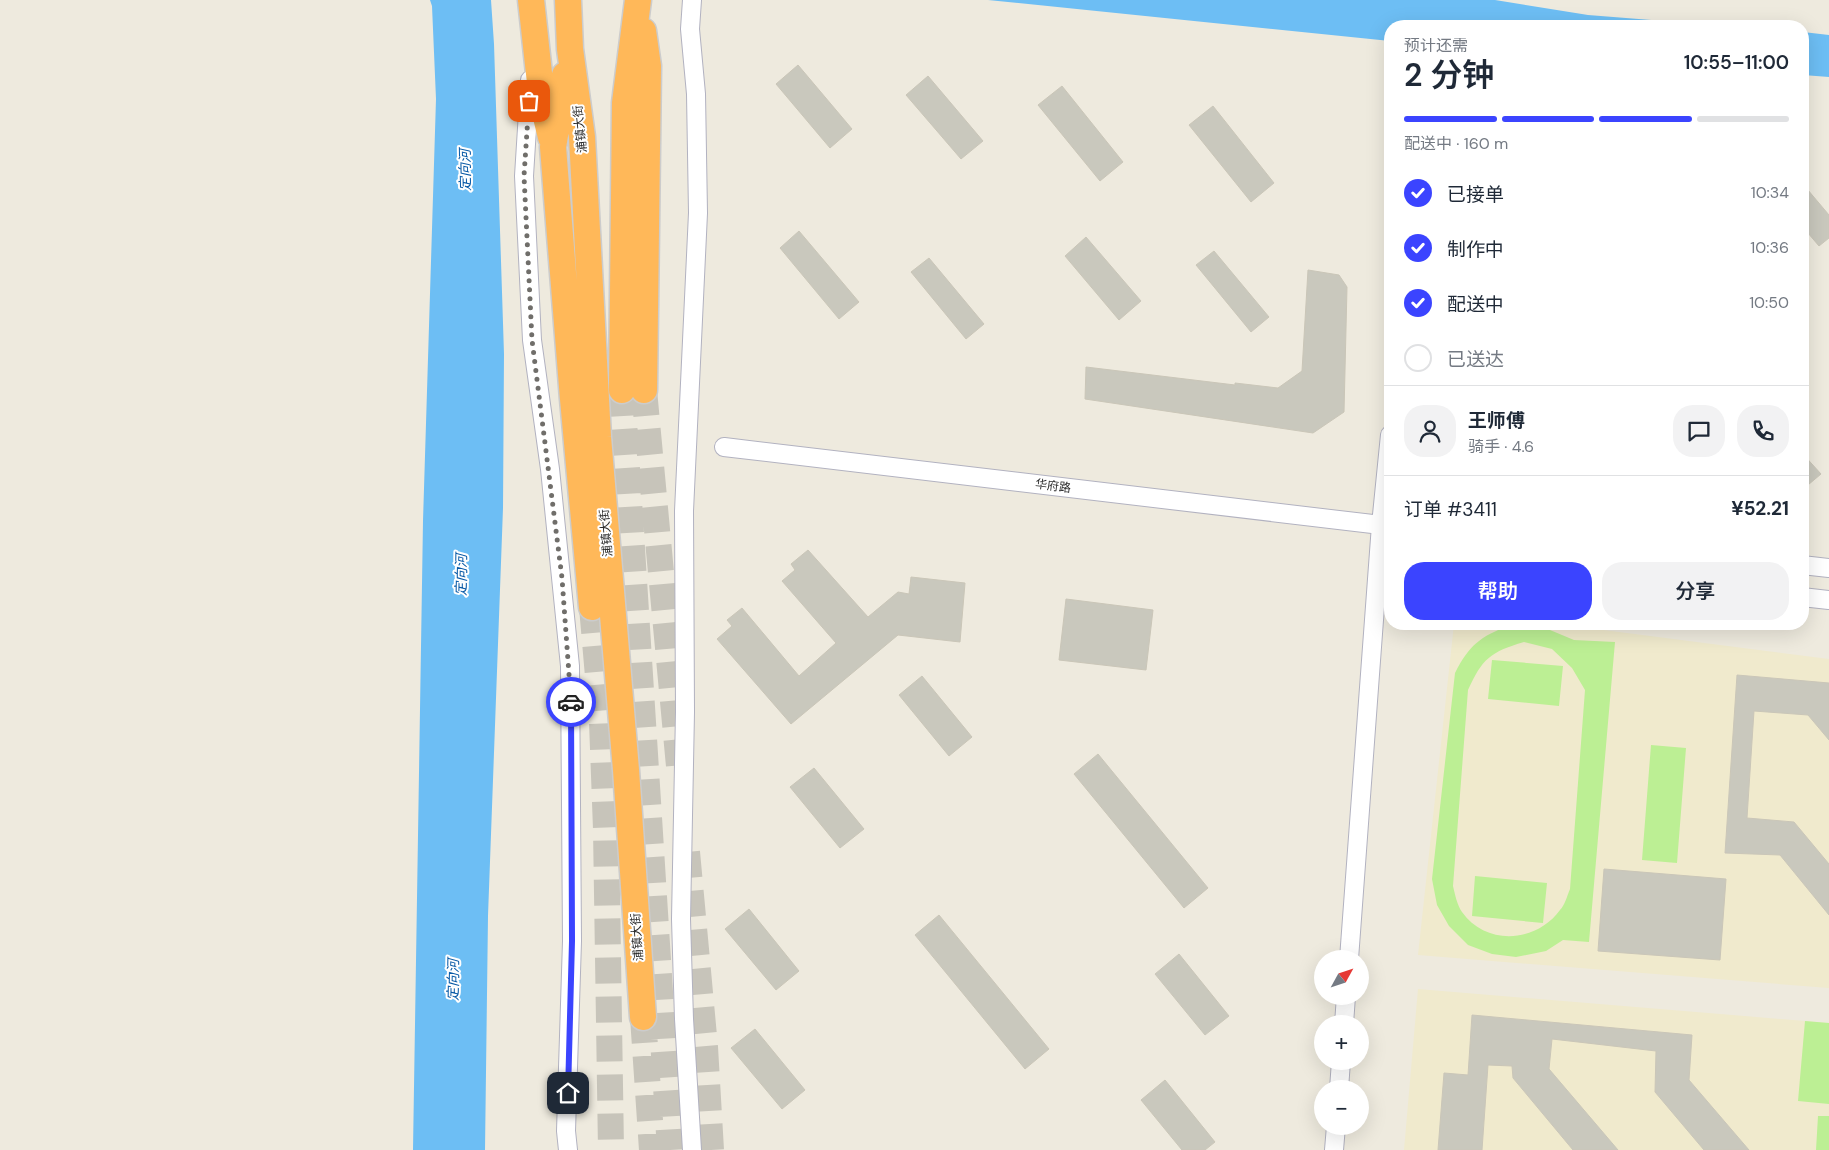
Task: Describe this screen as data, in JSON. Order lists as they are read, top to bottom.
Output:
{
  "streets": {
    "highway": ["浦镇大街"],
    "street": ["华府路"]
  },
  "water": ["定向河"],
  "north": "top right",
  "page": {
    "heading": ["2 分钟", "预计还需", "10:55–11:00"],
    "panel": [
      "王师傅",
      "骑手 · 4.6",
      "订单 #3411",
      "¥52.21"
    ],
    "bar": "配送中 · 160 m",
    "list": [
      ["已接单", "10:34"],
      ["制作中", "10:36"],
      ["配送中", "10:50"],
      "已送达"
    ],
    "buttons": ["帮助", "分享"],
    "map_buttons": ["+", "−"]
  }
}
